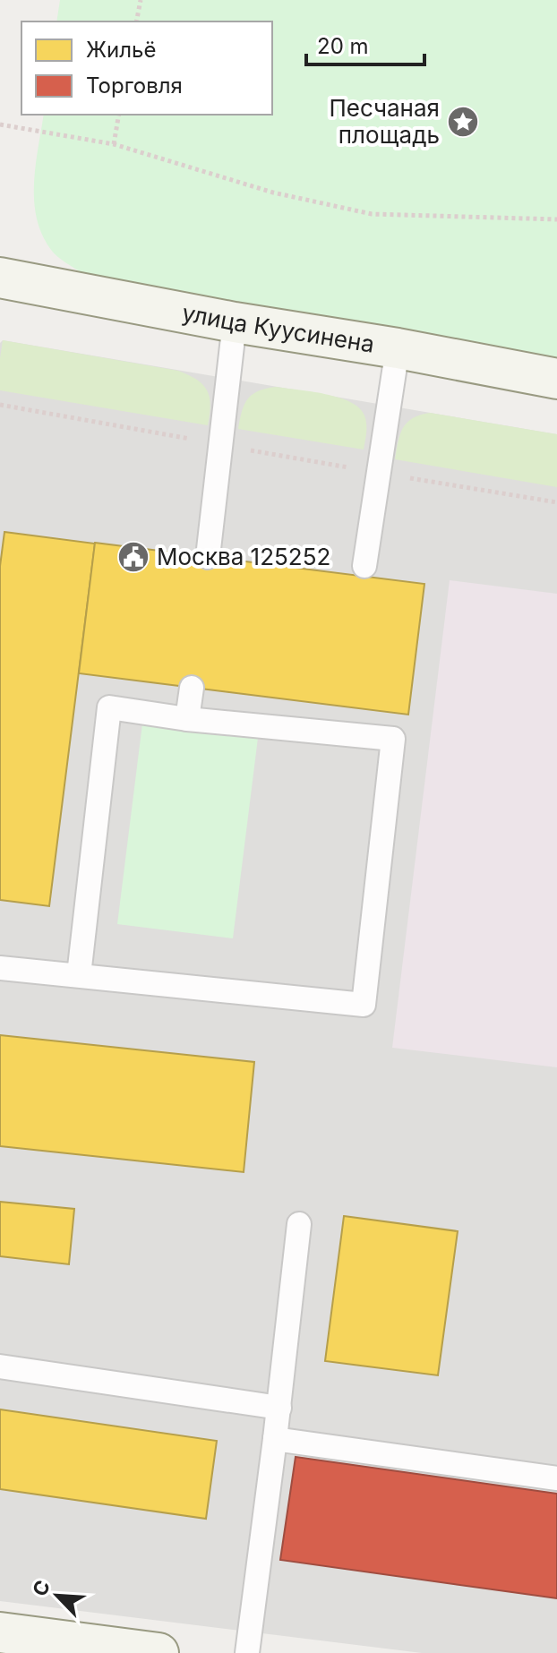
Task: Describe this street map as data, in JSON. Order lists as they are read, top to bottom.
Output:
{
  "streets": {
    "main road": ["улица Куусинена"]
  },
  "places": {
    "place": ["Песчаная площадь"],
    "public building": ["Москва 125252"]
  },
  "legend": ["Жильё", "Торговля"],
  "scale_bar": "20 m",
  "north": "top left"
}
